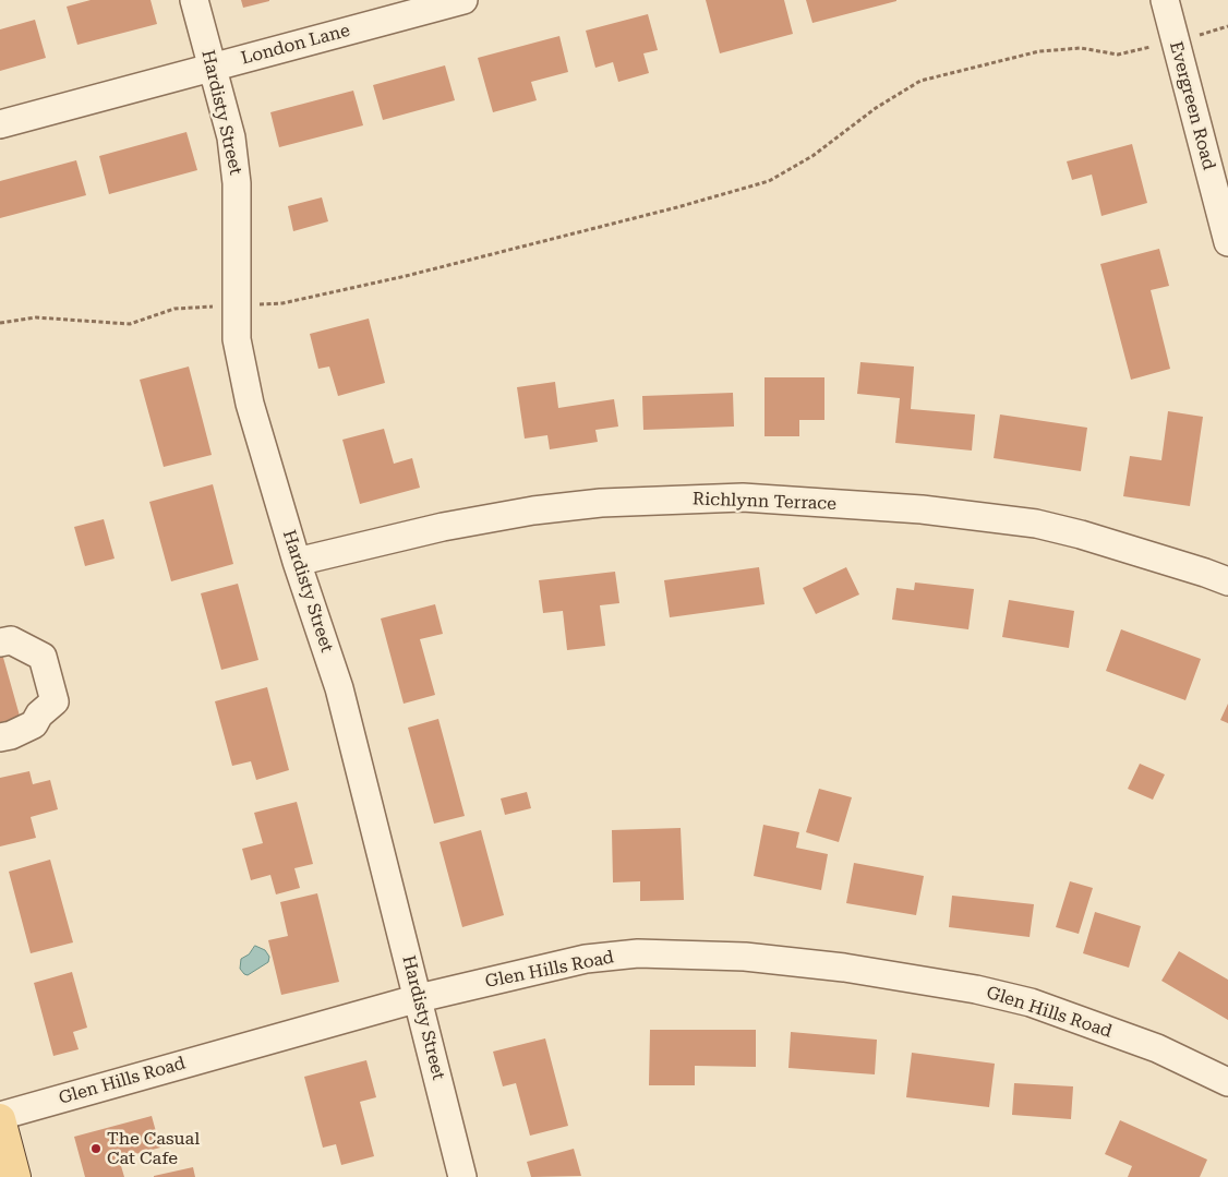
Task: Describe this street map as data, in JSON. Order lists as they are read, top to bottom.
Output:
{
  "streets": {
    "street": [
      "London Lane",
      "Evergreen Road",
      "Hardisty Street",
      "Richlynn Terrace",
      "Glen Hills Road"
    ]
  },
  "crossings": [
    ["London Lane", "Hardisty Street"],
    ["Hardisty Street", "Richlynn Terrace"],
    ["Hardisty Street", "Glen Hills Road"]
  ],
  "places": ["The Casual Cat Cafe"]
}
